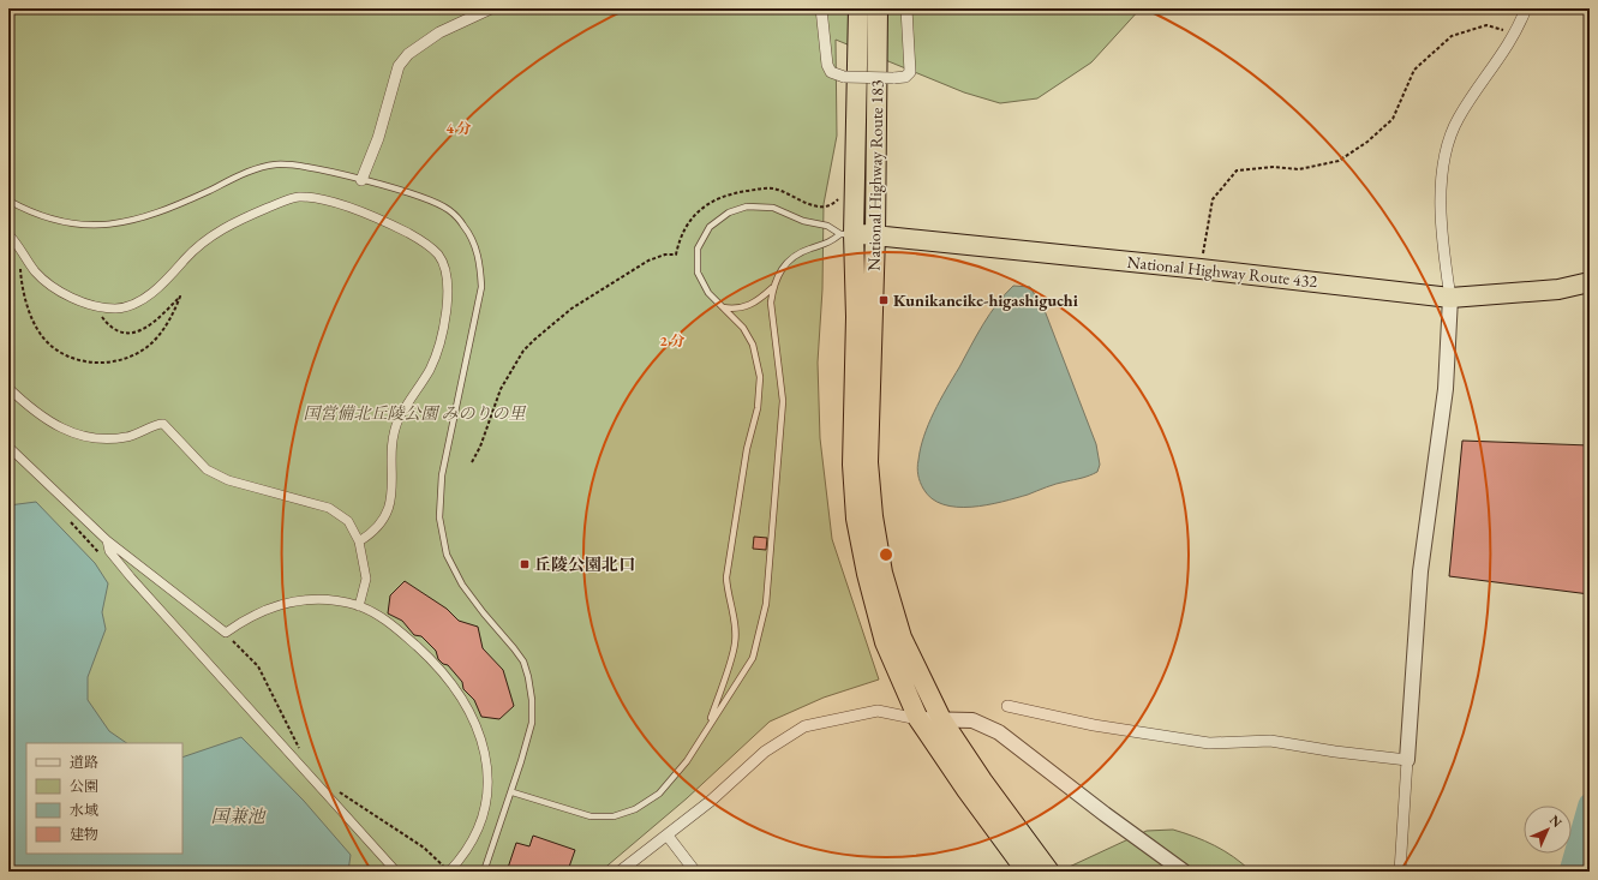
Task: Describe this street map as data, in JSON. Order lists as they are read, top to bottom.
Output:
{
  "streets": {
    "highway": ["National Highway Route 183", "National Highway Route 432"]
  },
  "crossings": [
    ["National Highway Route 183", "National Highway Route 432"]
  ],
  "water": ["国兼池"],
  "parks": ["国営備北丘陵公園 みのりの里"],
  "places": {
    "transit": ["Kunikaneike-higashiguchi", "丘陵公園北口"]
  },
  "legend": [
    "道路",
    "公園",
    "水域",
    "建物"
  ],
  "north": "top right",
  "rings": ["4 分", "2 分"]
}
